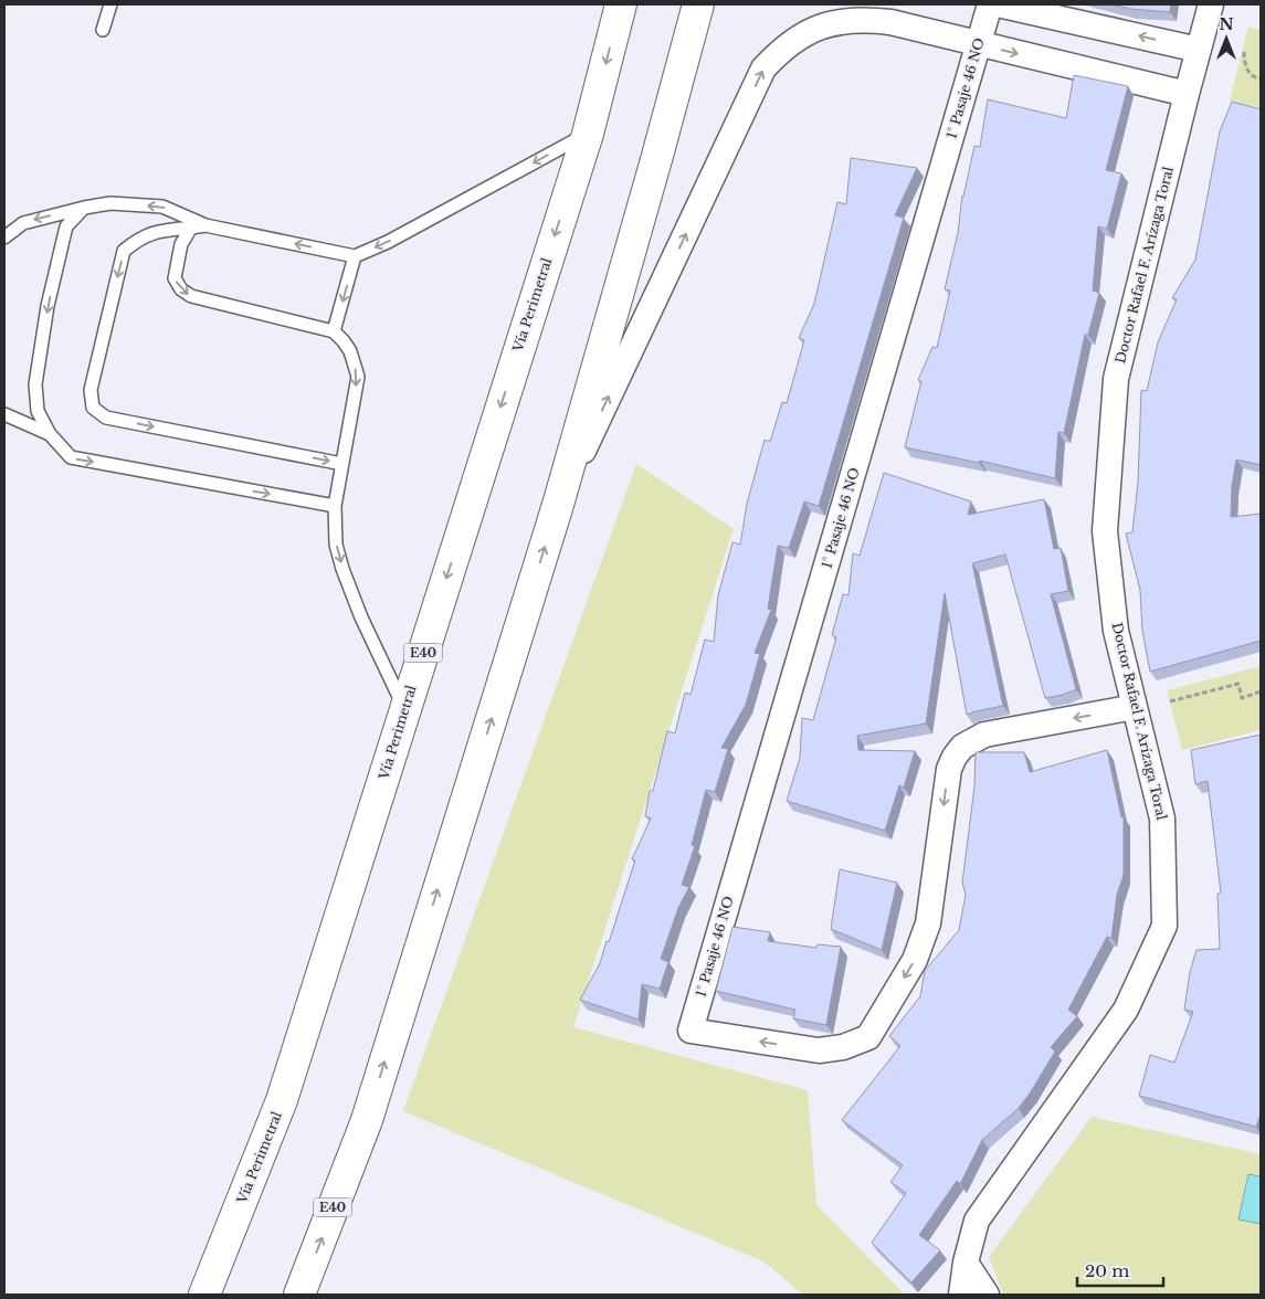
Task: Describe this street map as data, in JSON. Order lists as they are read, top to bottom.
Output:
{
  "streets": {
    "highway": ["Vía Perimetral", "E40"],
    "street": ["1° Pasaje 46 NO", "Doctor Rafael F. Arízaga Toral"]
  },
  "crossings": [
    ["1° Pasaje 46 NO", "Doctor Rafael F. Arízaga Toral"]
  ],
  "scale_bar": "20 m",
  "north": "top"
}
